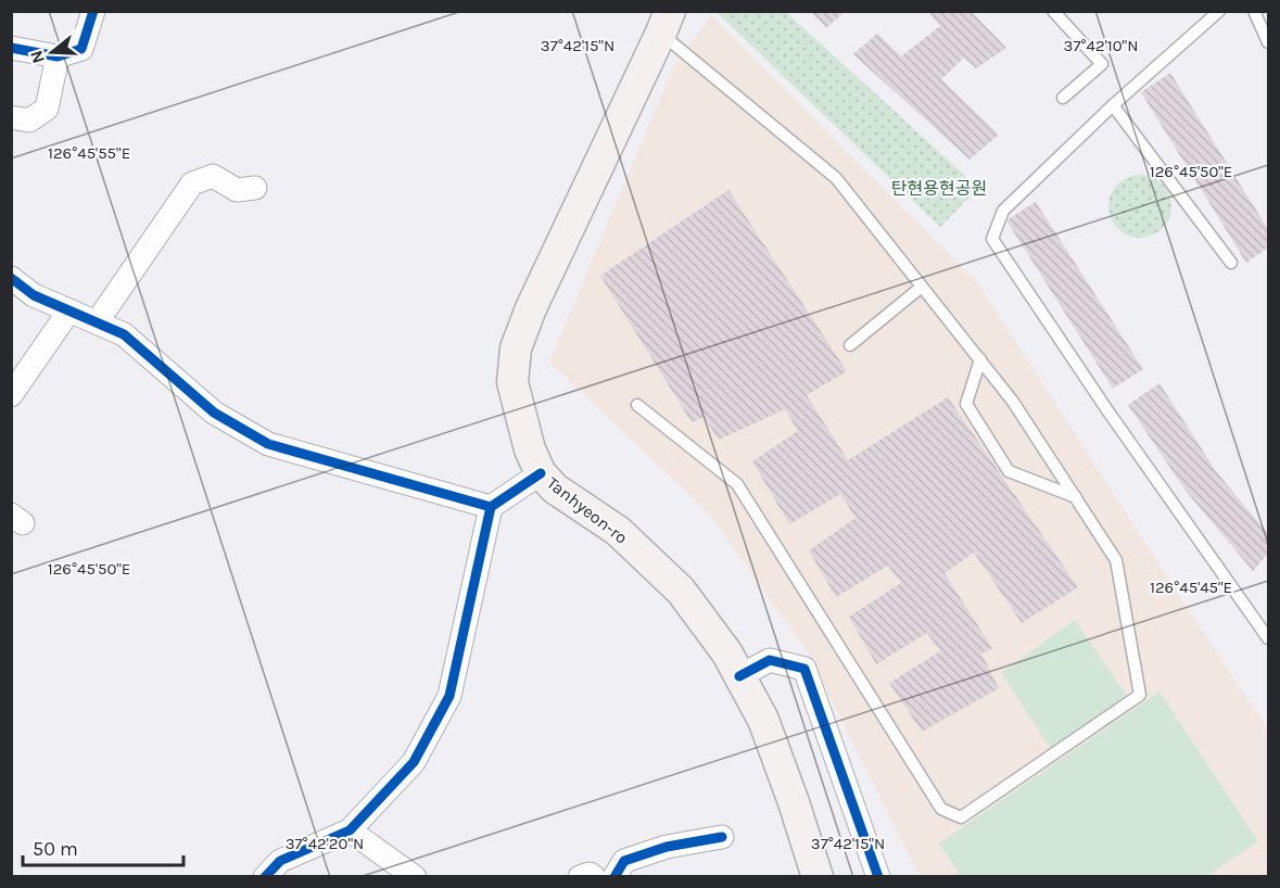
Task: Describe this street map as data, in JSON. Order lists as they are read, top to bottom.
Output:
{
  "streets": {
    "main road": ["Tanhyeon-ro"]
  },
  "parks": ["탄현용현공원"],
  "scale_bar": "50 m",
  "north": "left",
  "coordinates": [
    "37°42'15\"N",
    "37°42'10\"N",
    "126°45'55\"E",
    "126°45'50\"E",
    "126°45'45\"E",
    "37°42'20\"N"
  ]
}
